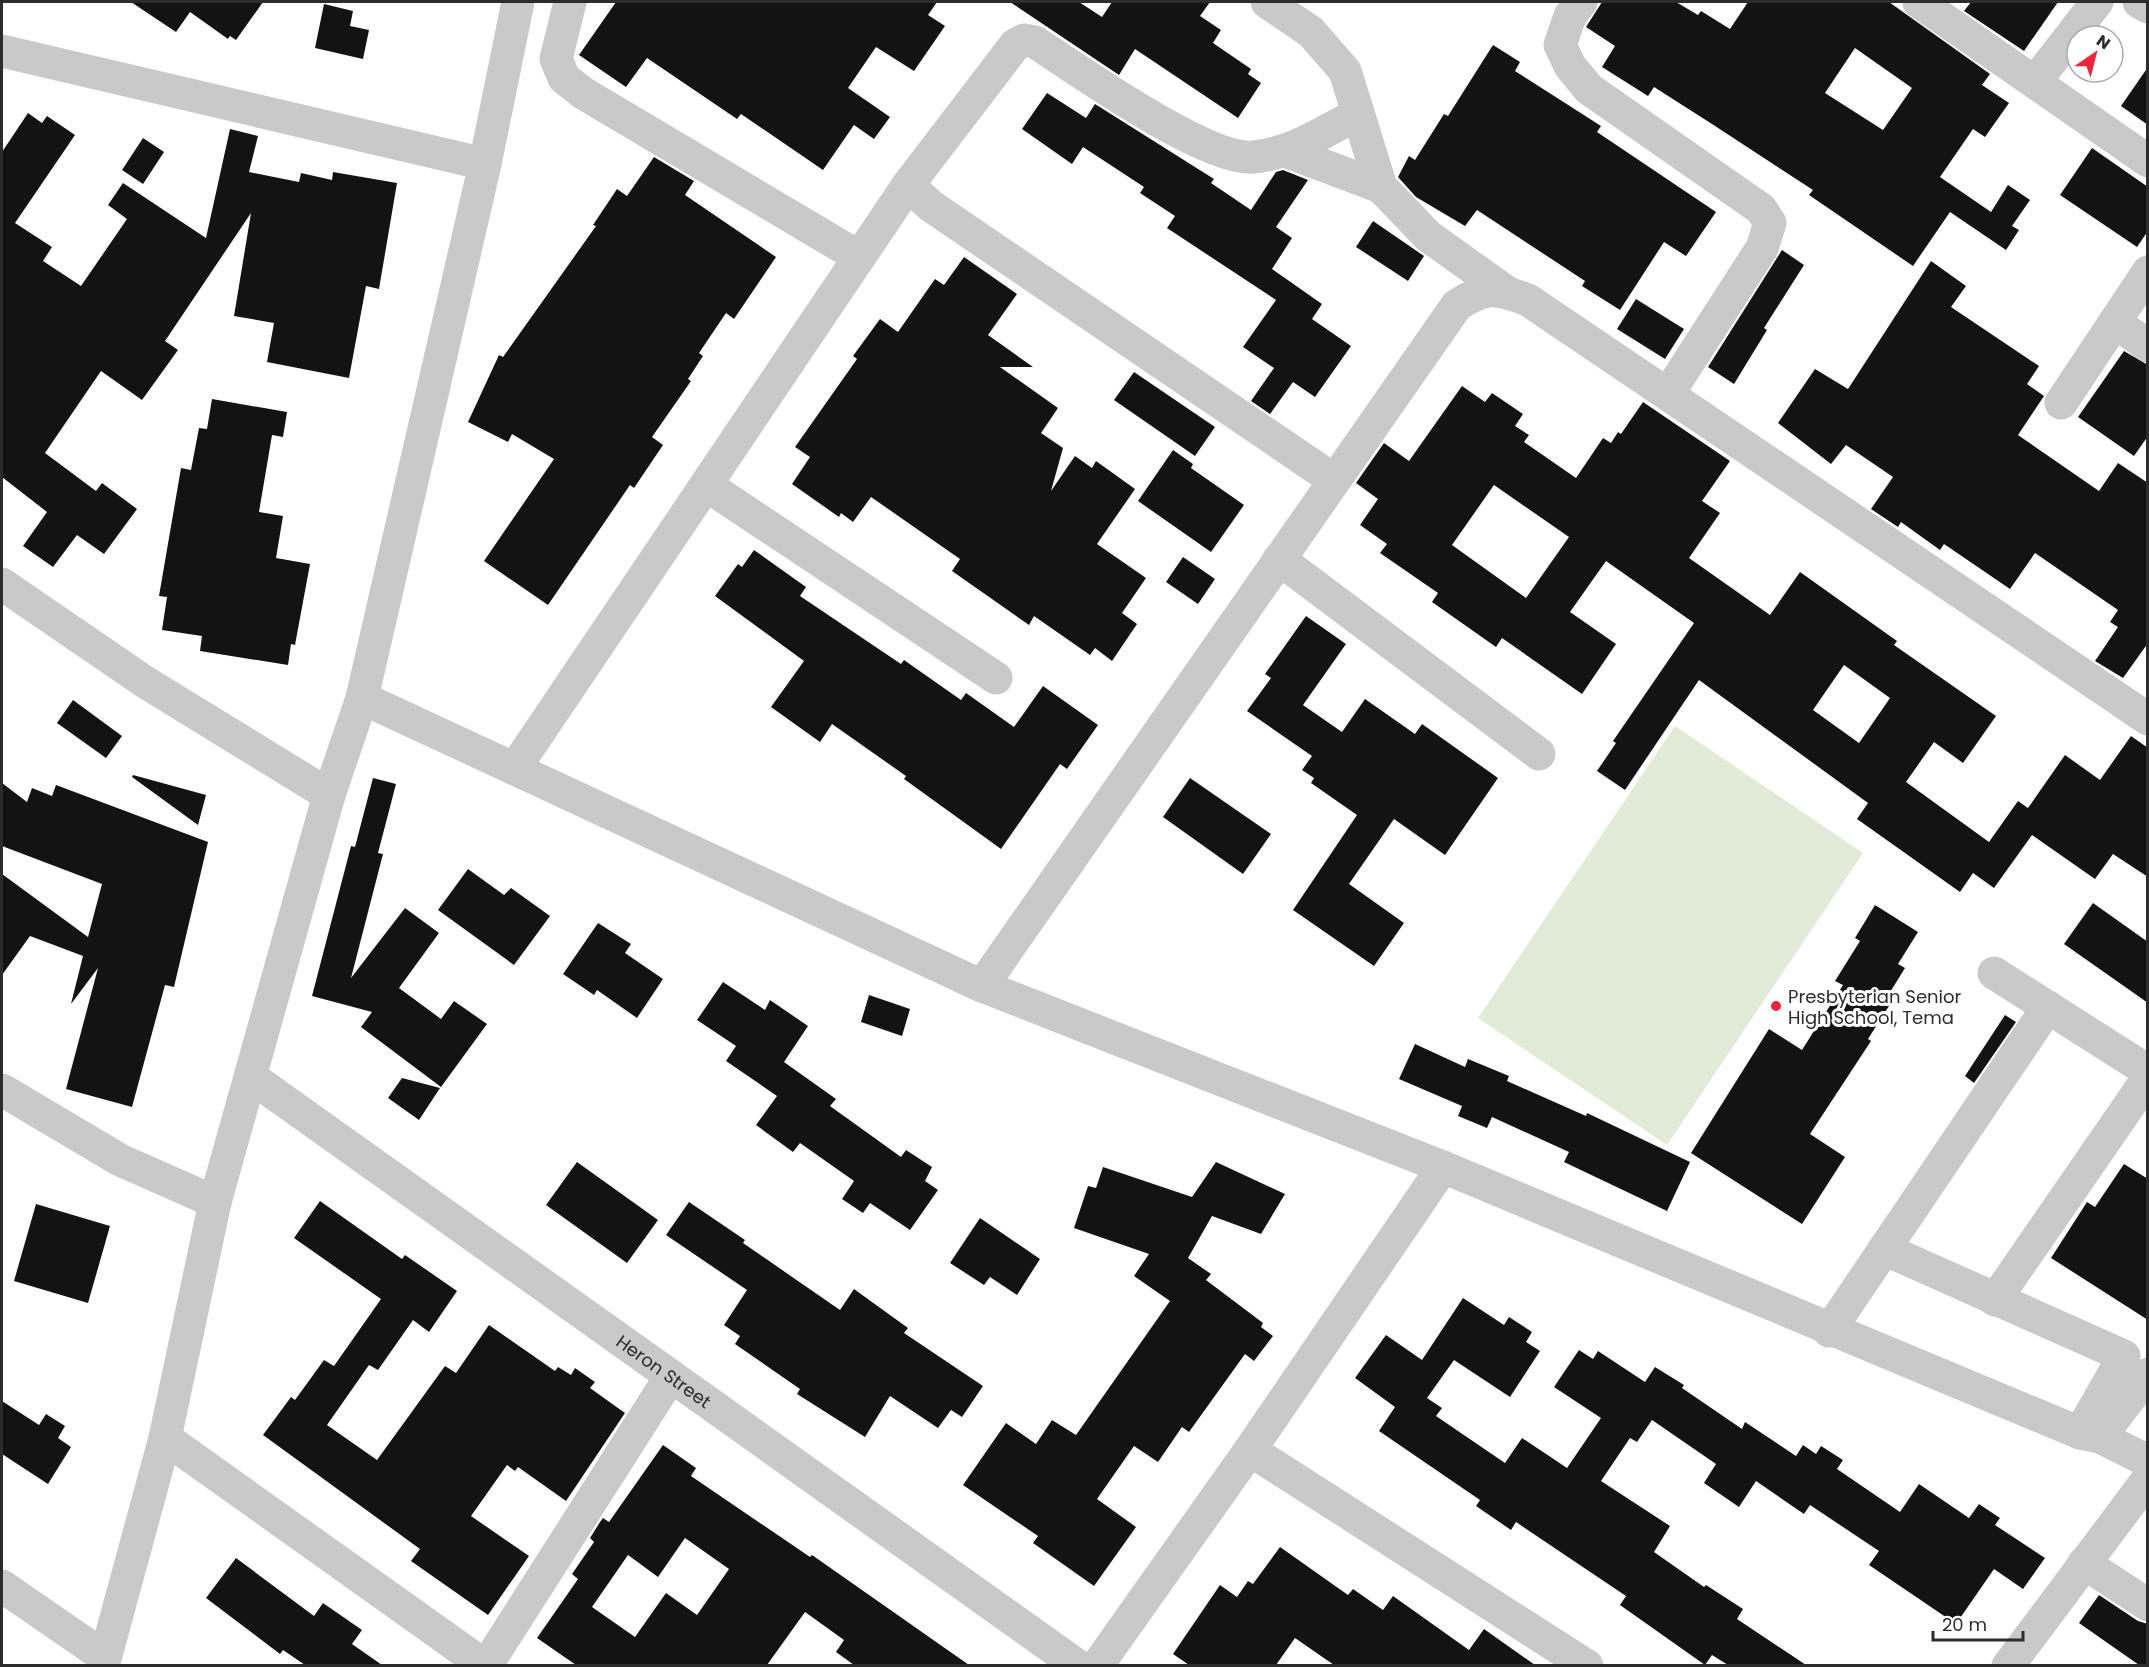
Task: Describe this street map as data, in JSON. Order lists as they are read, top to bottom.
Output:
{
  "streets": {
    "street": ["Heron Street"]
  },
  "places": ["Presbyterian Senior High School, Tema"],
  "scale_bar": "20 m",
  "north": "top right"
}
